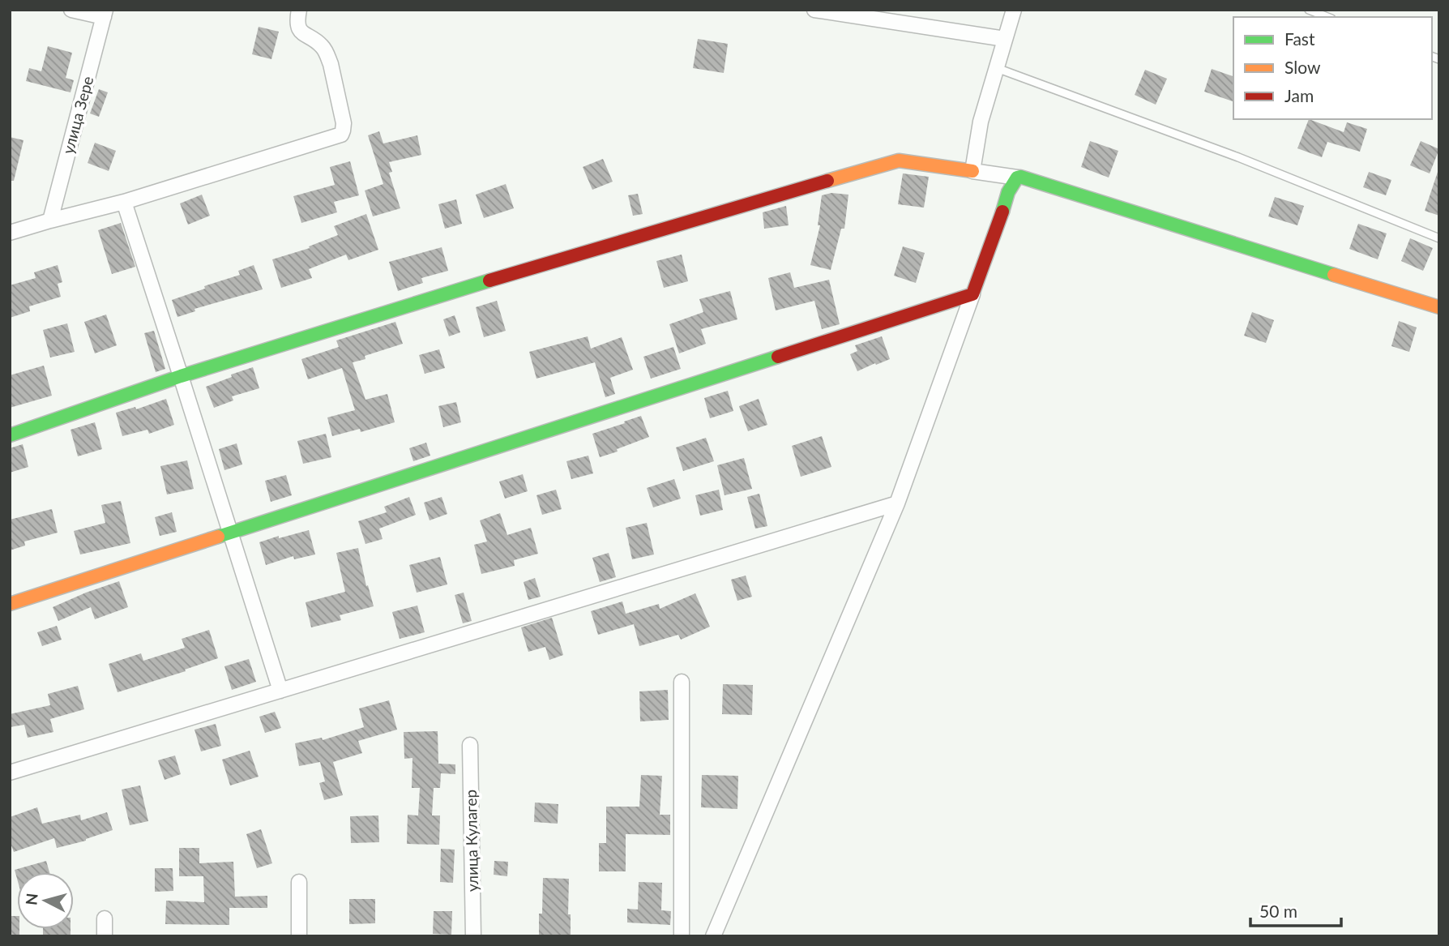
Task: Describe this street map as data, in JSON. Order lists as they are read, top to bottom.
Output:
{
  "streets": {
    "street": ["улица Зере", "улица Кулагер"]
  },
  "legend": ["Fast", "Slow", "Jam"],
  "scale_bar": "50 m",
  "north": "left"
}
